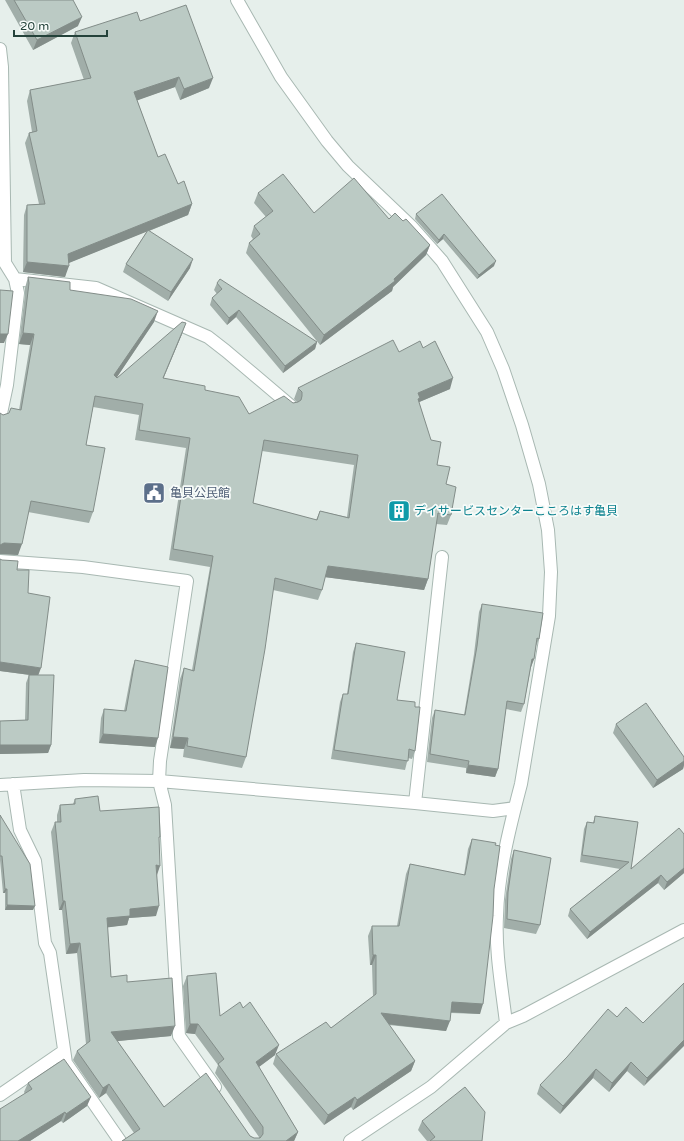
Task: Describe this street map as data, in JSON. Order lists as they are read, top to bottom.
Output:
{
  "places": {
    "public building": ["亀貝公民館"],
    "building": ["デイサービスセンターこころはす亀貝"]
  },
  "scale_bar": "20 m"
}
